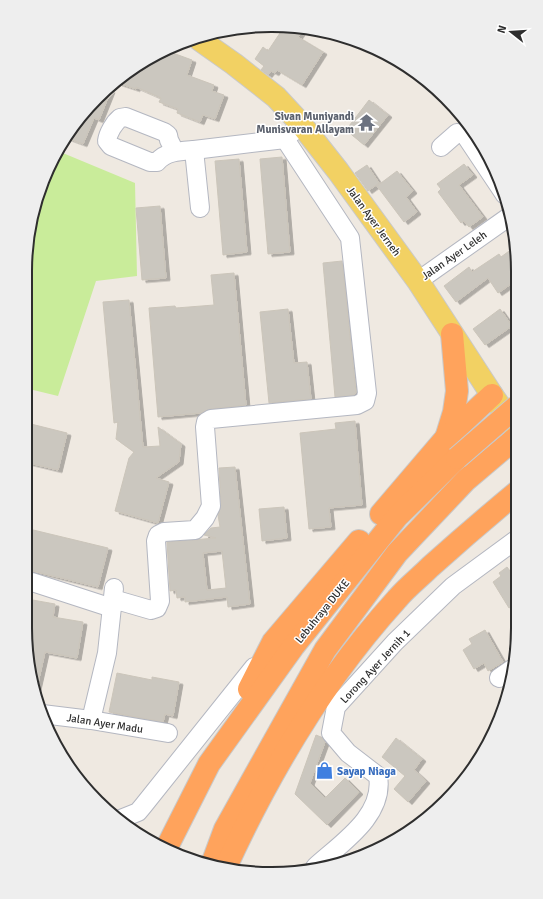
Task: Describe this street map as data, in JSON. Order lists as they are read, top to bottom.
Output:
{
  "streets": {
    "highway": ["Lebuhraya DUKE"],
    "main road": ["Jalan Ayer Jerneh"],
    "street": ["Jalan Ayer Leleh", "Lorong Ayer Jernih 1", "Jalan Ayer Madu"]
  },
  "crossings": [
    ["Jalan Ayer Jerneh", "Jalan Ayer Leleh"]
  ],
  "places": {
    "temple": ["Sivan Muniyandi Munisvaran Allayam"],
    "shop": ["Sayap Niaga"]
  },
  "north": "left"
}
